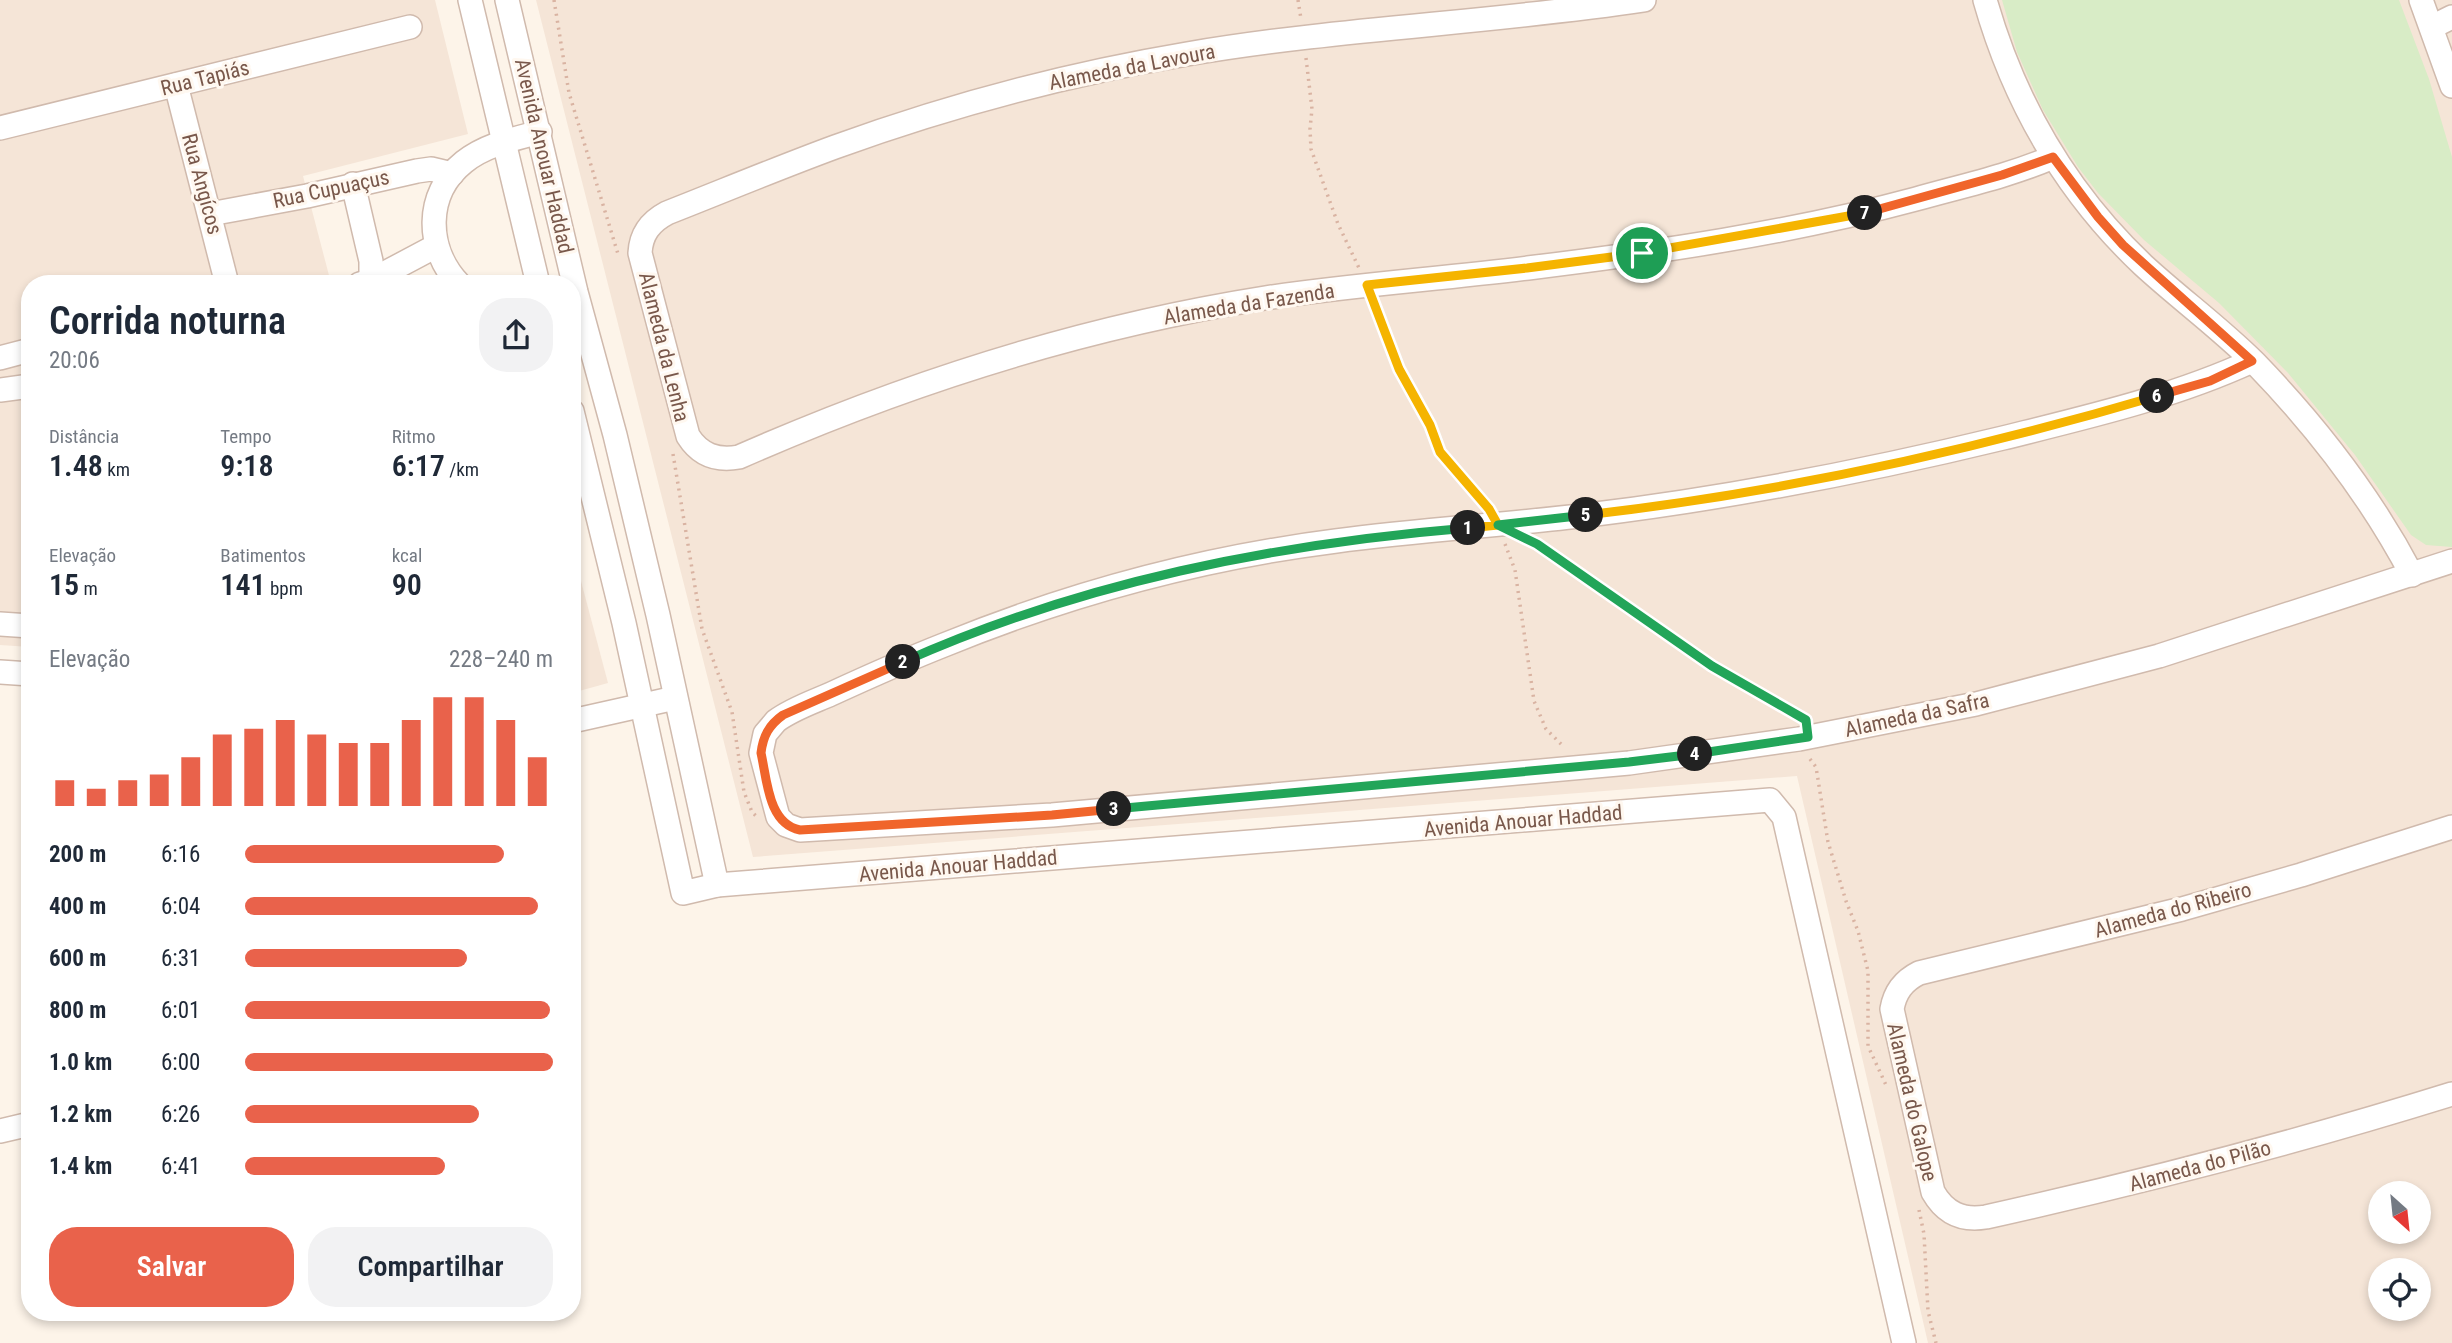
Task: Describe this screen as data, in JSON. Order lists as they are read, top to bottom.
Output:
{
  "streets": {
    "street": [
      "Alameda da Lavoura",
      "Rua Tapiás",
      "Avenida Anouar Haddad",
      "Rua Angícos",
      "Rua Cupuaçus",
      "Alameda da Fazenda",
      "Alameda da Lenha",
      "Alameda da Safra",
      "Alameda do Ribeiro",
      "Alameda do Galope",
      "Alameda do Pilão"
    ]
  },
  "crossings": [
    ["Alameda da Lavoura", "Alameda da Lenha"],
    ["Rua Tapiás", "Rua Angícos"],
    ["Rua Angícos", "Rua Cupuaçus"],
    ["Alameda da Fazenda", "Alameda da Lenha"],
    ["Alameda do Ribeiro", "Alameda do Galope"],
    ["Alameda do Galope", "Alameda do Pilão"]
  ],
  "north": "bottom right",
  "page": {
    "pins": [
      "7",
      "6",
      "5",
      "1",
      "2",
      "4",
      "3"
    ],
    "heading": ["Corrida noturna", "20:06"],
    "stats": [
      ["Distância", "1.48 km"],
      ["Tempo", "9:18"],
      ["Ritmo", "6:17 /km"],
      ["Elevação", "15 m"],
      ["Batimentos", "141 bpm"],
      ["kcal", "90"]
    ],
    "chart": ["Elevação", "228–240 m"],
    "list": [
      {
        "name": "200 m",
        "note": "6:16"
      },
      {
        "name": "400 m",
        "note": "6:04"
      },
      {
        "name": "600 m",
        "note": "6:31"
      },
      {
        "name": "800 m",
        "note": "6:01"
      },
      {
        "name": "1.0 km",
        "note": "6:00"
      },
      {
        "name": "1.2 km",
        "note": "6:26"
      },
      {
        "name": "1.4 km",
        "note": "6:41"
      }
    ],
    "buttons": ["Salvar", "Compartilhar"]
  }
}
